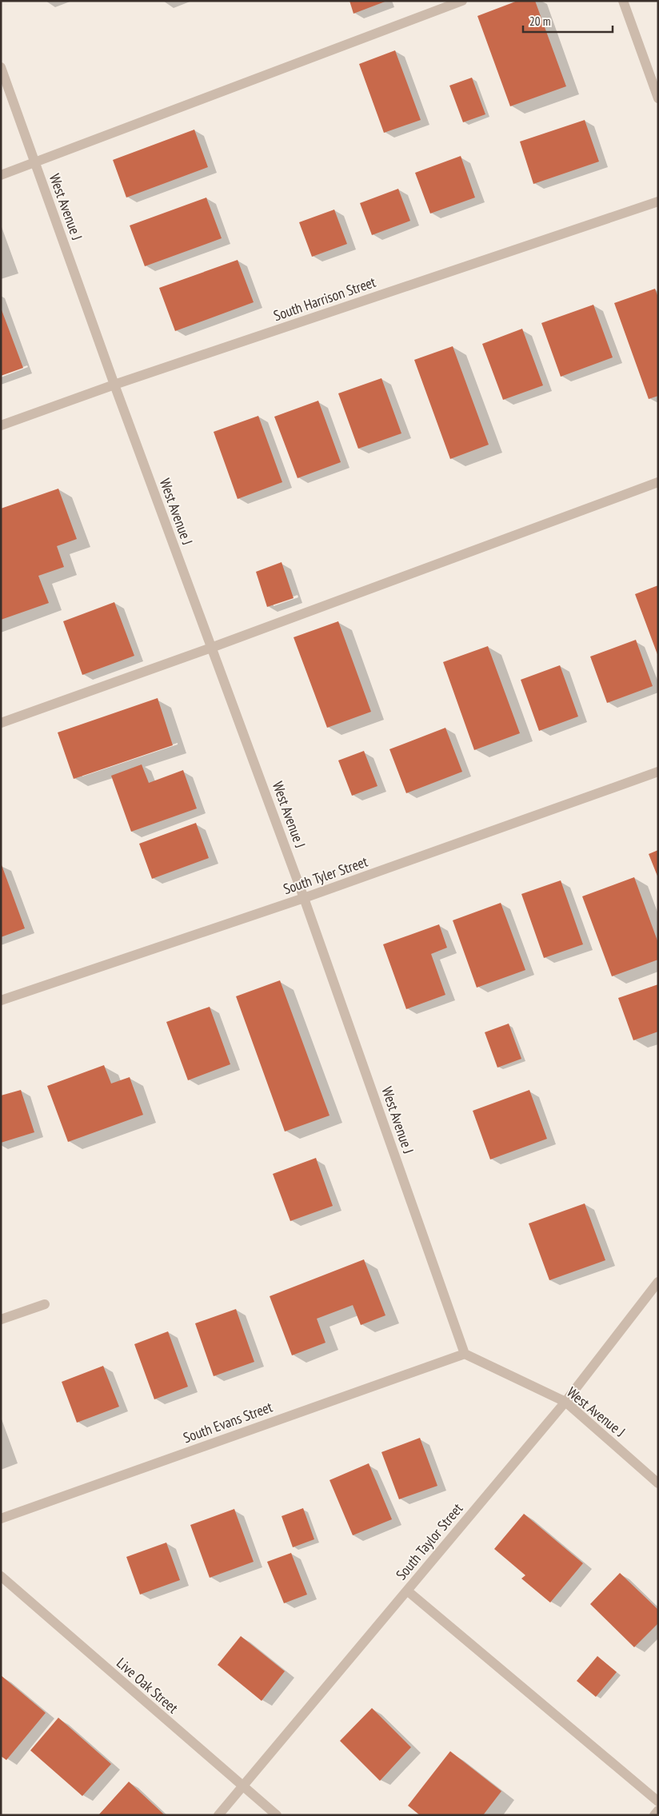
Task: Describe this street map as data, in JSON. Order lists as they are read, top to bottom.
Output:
{
  "streets": {
    "street": [
      "West Avenue J",
      "South Harrison Street",
      "South Tyler Street",
      "South Evans Street",
      "South Taylor Street",
      "Live Oak Street"
    ]
  },
  "crossings": [
    ["West Avenue J", "South Harrison Street"],
    ["West Avenue J", "South Tyler Street"],
    ["West Avenue J", "South Evans Street"],
    ["West Avenue J", "South Taylor Street"],
    ["South Taylor Street", "Live Oak Street"]
  ],
  "scale_bar": "20 m"
}
